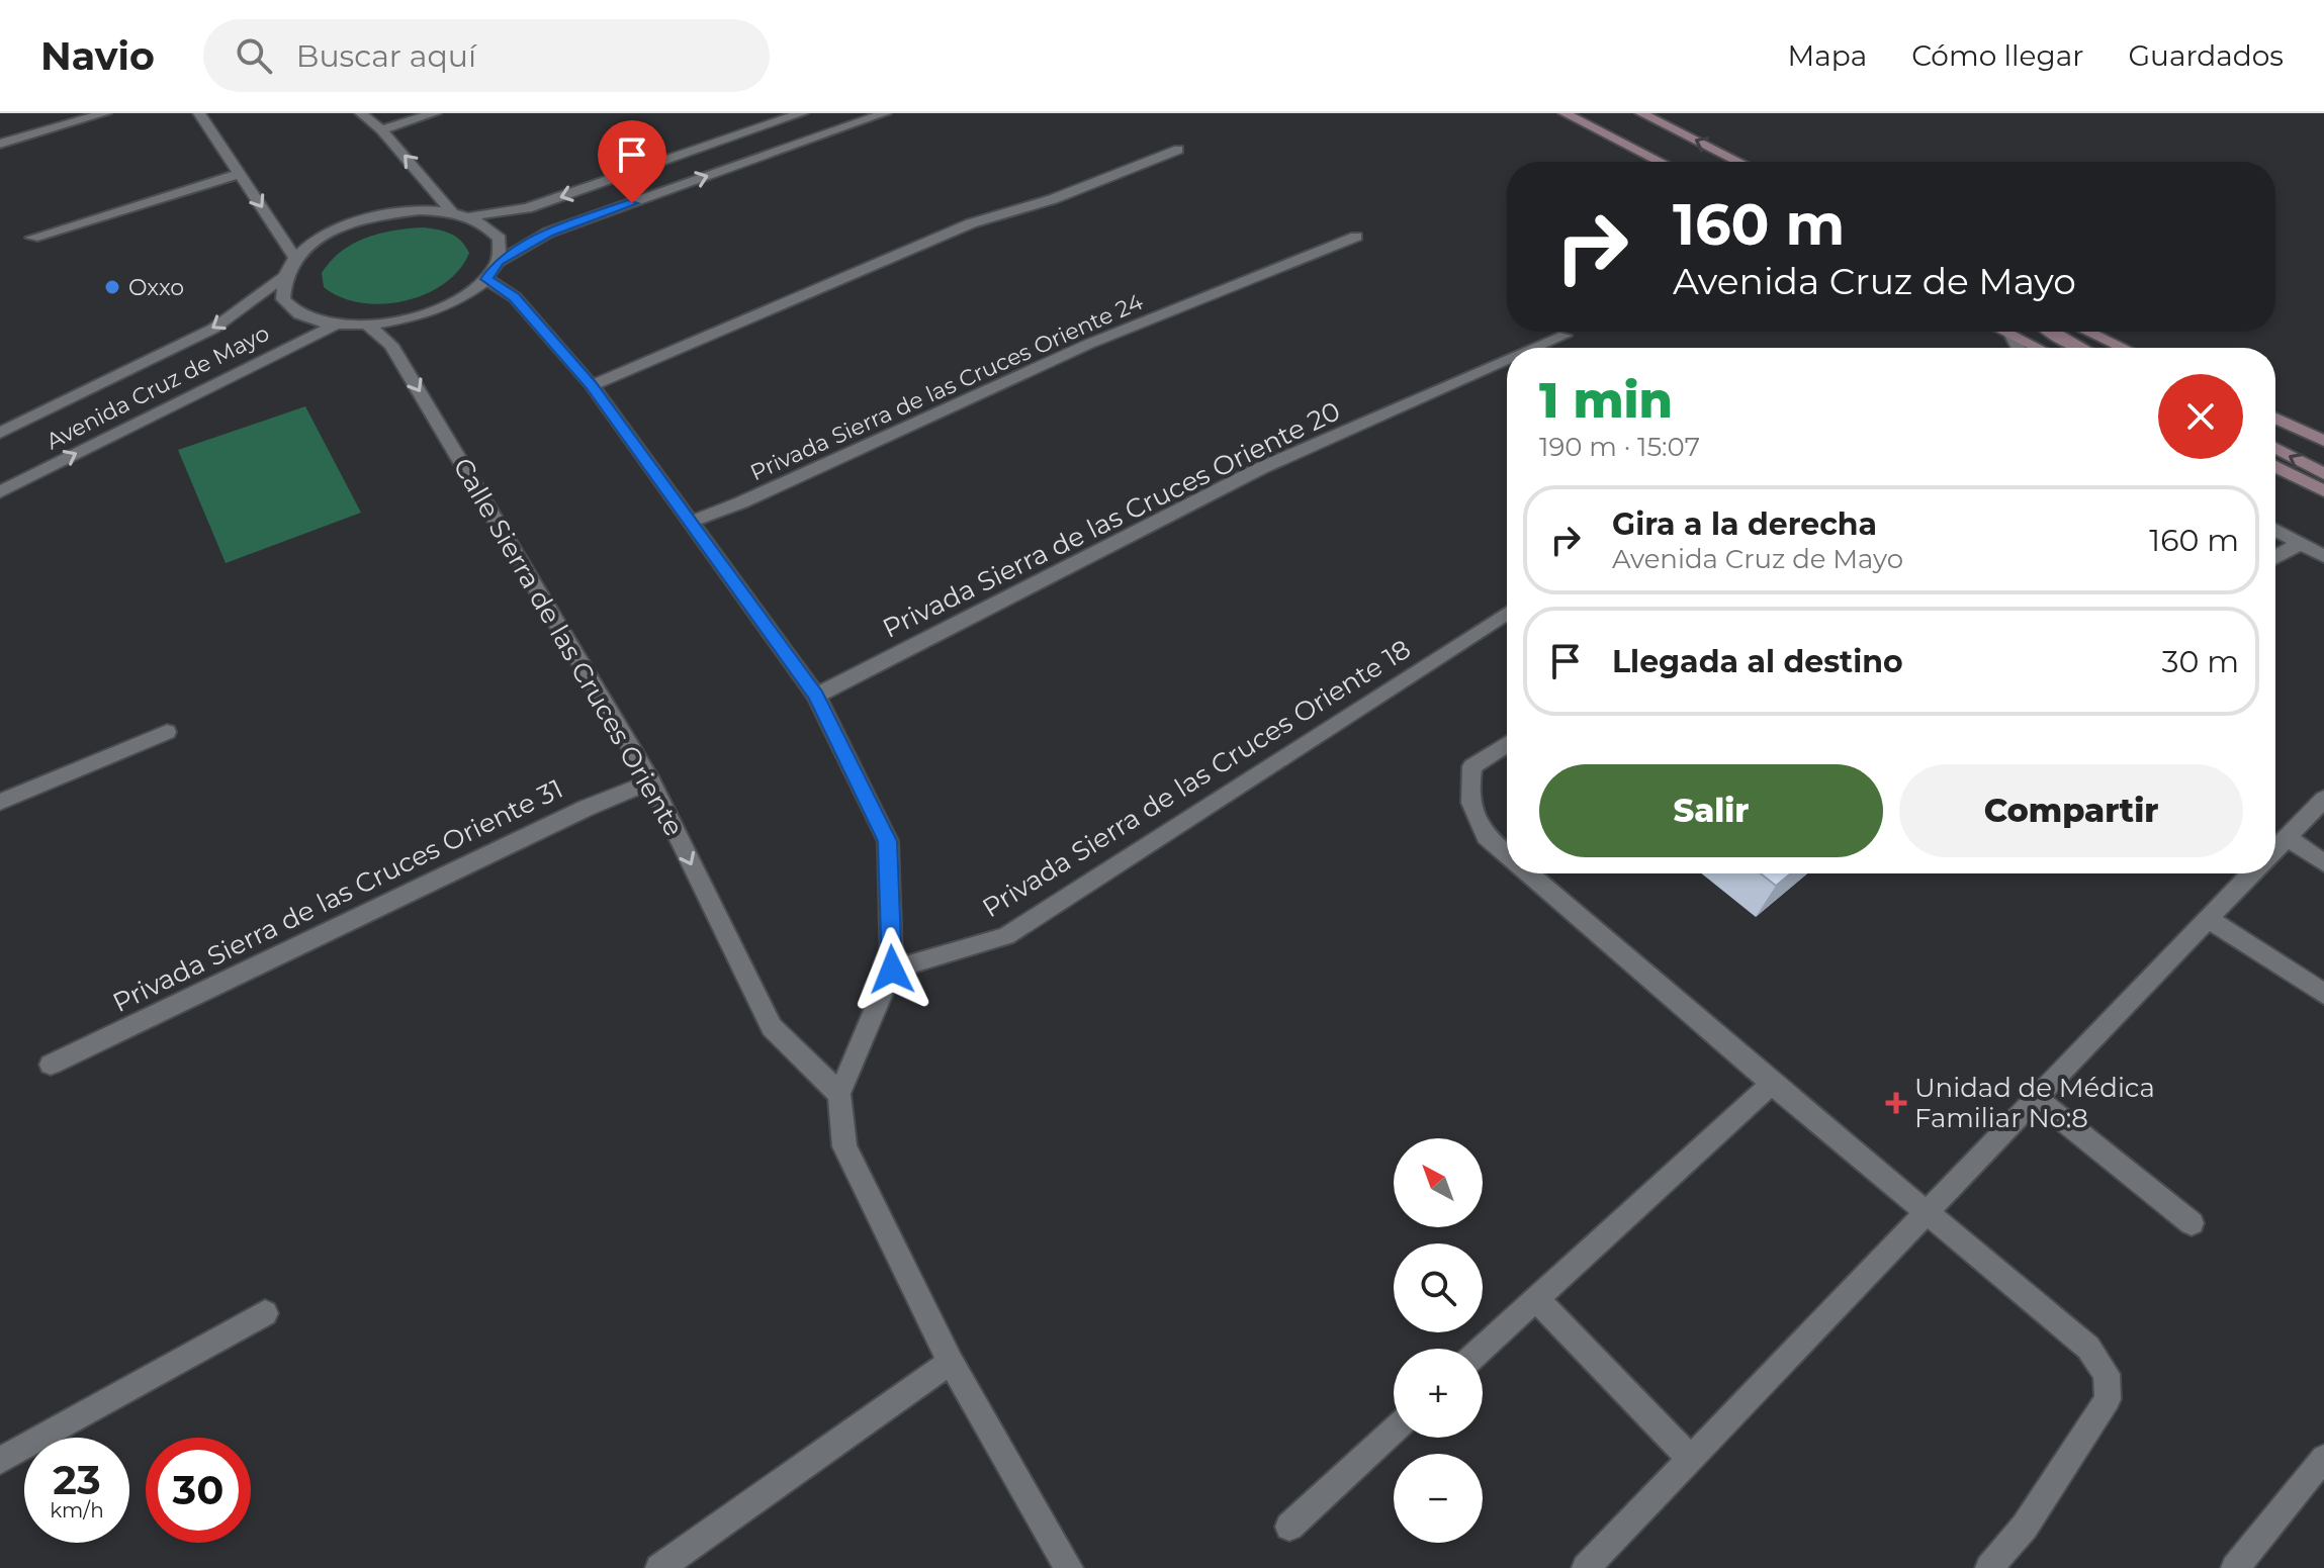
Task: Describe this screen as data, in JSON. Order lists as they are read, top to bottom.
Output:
{
  "streets": {
    "street": [
      "Avenida Cruz de Mayo",
      "Privada Sierra de las Cruces Oriente 24",
      "Privada Sierra de las Cruces Oriente 20",
      "Calle Sierra de las Cruces Oriente",
      "Privada Sierra de las Cruces Oriente 18",
      "Privada Sierra de las Cruces Oriente 31"
    ]
  },
  "crossings": [
    ["Calle Sierra de las Cruces Oriente", "Privada Sierra de las Cruces Oriente 31"]
  ],
  "places": {
    "other": ["Oxxo"],
    "health": ["Unidad de Médica Familiar No:8"]
  },
  "north": "top left",
  "page": {
    "header": "Navio",
    "search": "Buscar aquí",
    "nav": ["Mapa", "Cómo llegar", "Guardados"],
    "turn": ["160 m", "Avenida Cruz de Mayo"],
    "heading": ["1 min", "190 m · 15:07"],
    "list": [
      {
        "name": "Gira a la derecha",
        "note": "Avenida Cruz de Mayo",
        "value": "160 m"
      },
      {
        "name": "Llegada al destino",
        "value": "30 m"
      }
    ],
    "buttons": ["Salir", "Compartir"],
    "map_buttons": ["+", "−"],
    "speed": "23 km/h",
    "limit": "30"
  }
}
